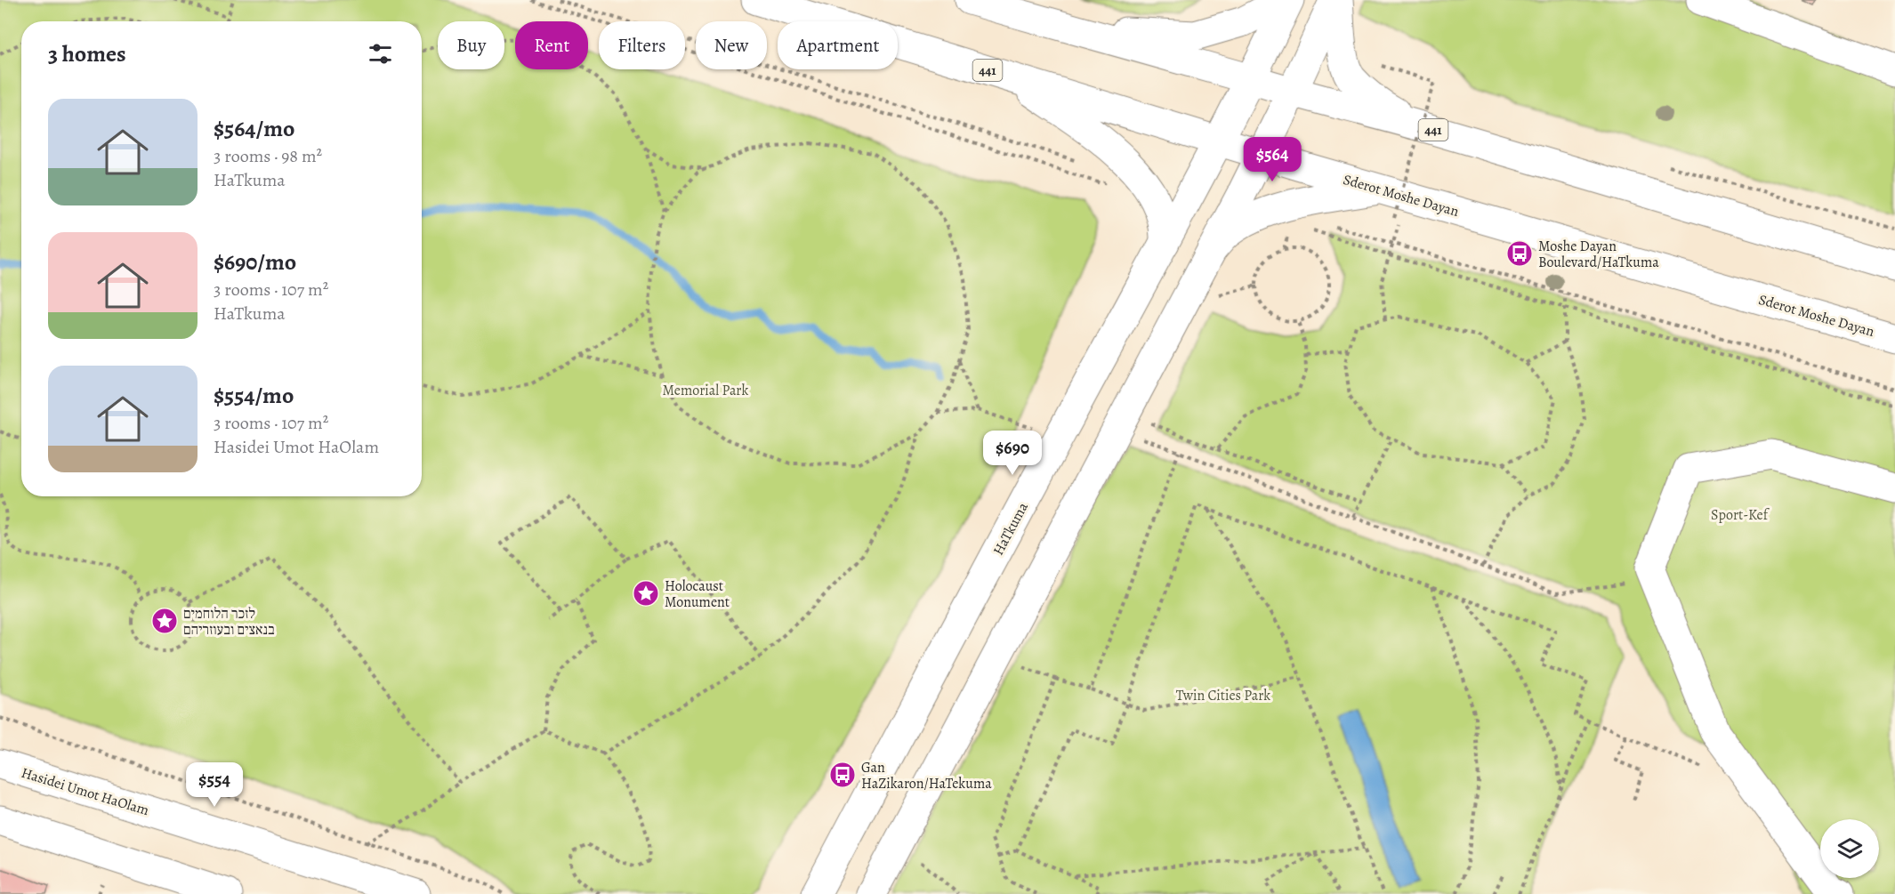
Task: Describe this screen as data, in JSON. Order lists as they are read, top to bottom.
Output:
{
  "streets": {
    "main road": [
      "441",
      "Sderot Moshe Dayan",
      "HaTkuma",
      "Hasidei Umot HaOlam"
    ]
  },
  "crossings": [
    ["441", "HaTkuma"],
    ["Sderot Moshe Dayan", "HaTkuma"]
  ],
  "parks": ["Memorial Park", "Sport-Kef", "Twin Cities Park"],
  "places": {
    "bus stop": ["Moshe Dayan Boulevard/HaTkuma", "Gan HaZikaron/HaTekuma"],
    "place": ["Holocaust Monument", "לזכר הלוחמים בנאצים ובעוזריהם"]
  },
  "page": {
    "chip": [
      "Buy",
      "Rent",
      "Filters",
      "New",
      "Apartment"
    ],
    "heading": "3 homes",
    "list": [
      {
        "name": "$564/mo",
        "note": "3 rooms · 98 m² · HaTkuma"
      },
      {
        "name": "$690/mo",
        "note": "3 rooms · 107 m² · HaTkuma"
      },
      {
        "name": "$554/mo",
        "note": "3 rooms · 107 m² · Hasidei Umot HaOlam"
      }
    ],
    "price": ["$564", "$690", "$554"]
  }
}
